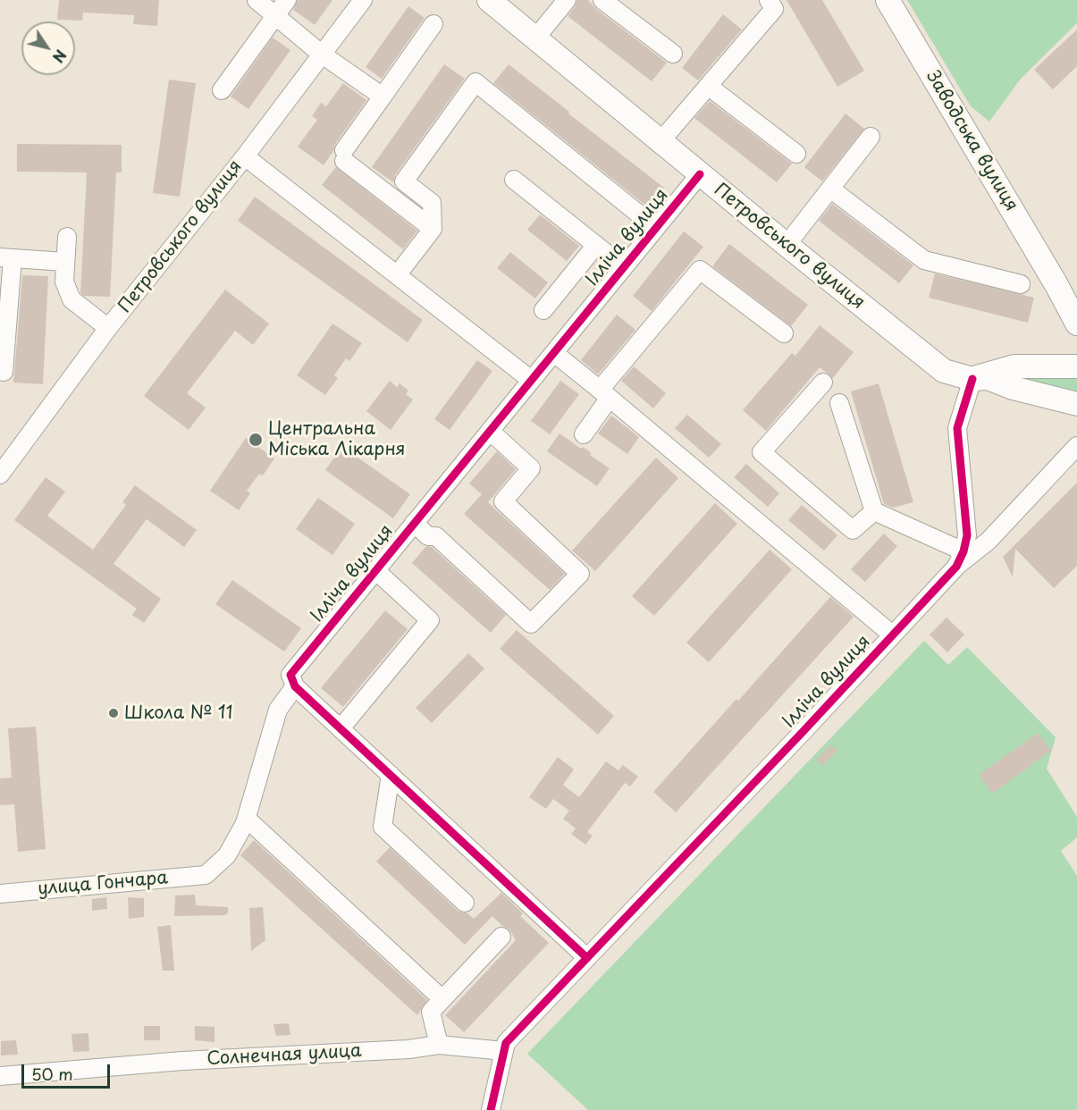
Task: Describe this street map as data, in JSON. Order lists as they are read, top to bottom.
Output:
{
  "streets": {
    "main road": ["Заводська вулиця", "Петровського вулиця"],
    "street": ["Ілліча вулиця", "улица Гончара", "Солнечная улица"]
  },
  "crossings": [
    ["Петровського вулиця", "Ілліча вулиця"],
    ["Ілліча вулиця", "Солнечная улица"]
  ],
  "places": ["Центральна Міська Лікарня", "Школа № 11"],
  "scale_bar": "50 m",
  "north": "bottom right"
}
